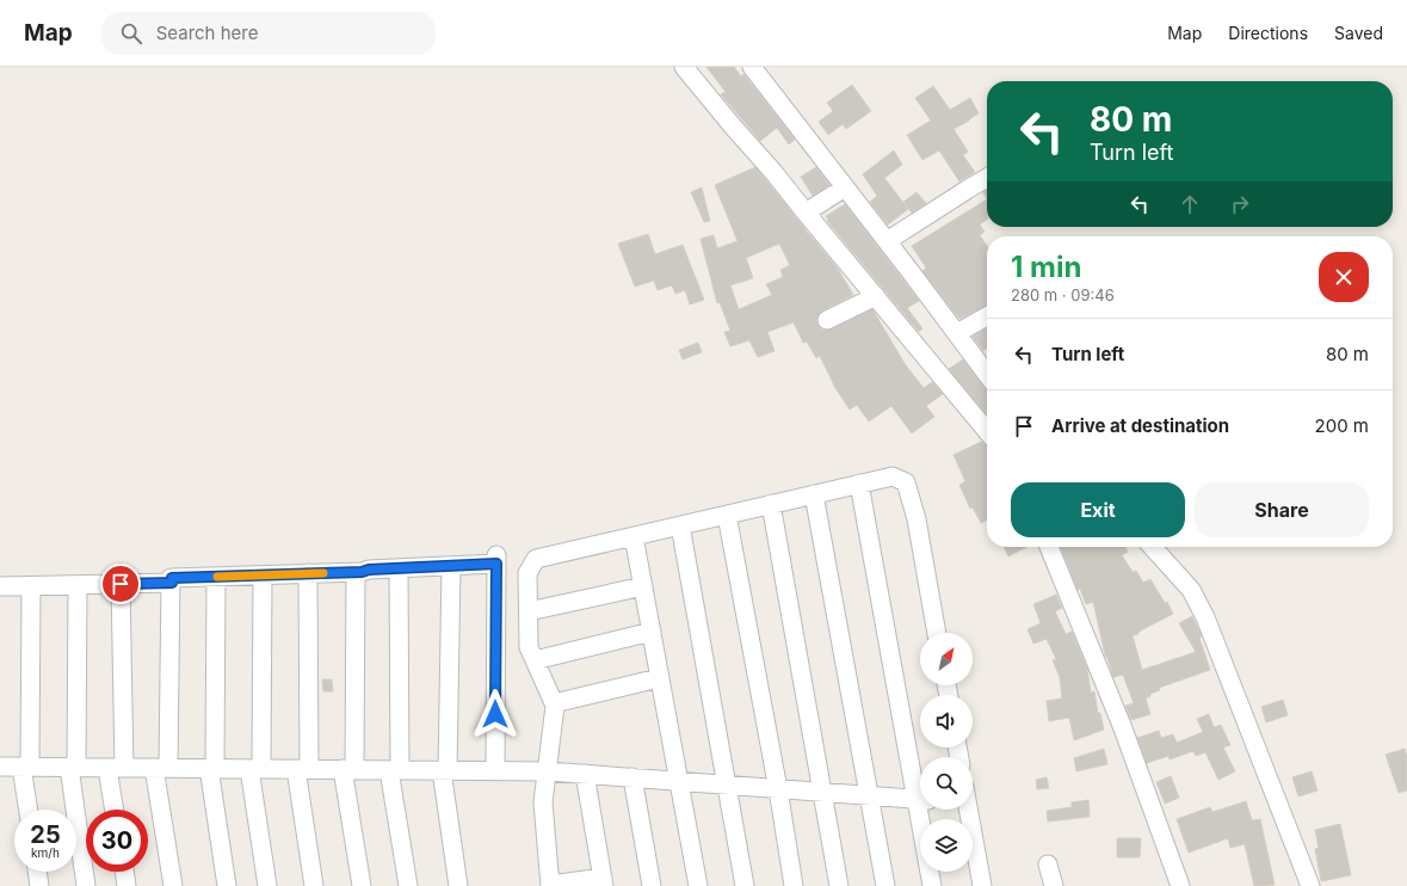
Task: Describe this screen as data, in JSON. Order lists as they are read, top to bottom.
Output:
{
  "north": "top right",
  "page": {
    "header": "Map",
    "search": "Search here",
    "nav": ["Map", "Directions", "Saved"],
    "turn": ["80 m", "Turn left"],
    "heading": ["1 min", "280 m · 09:46"],
    "list": [
      {
        "name": "Turn left",
        "value": "80 m"
      },
      {
        "name": "Arrive at destination",
        "value": "200 m"
      }
    ],
    "buttons": ["Exit", "Share"],
    "speed": "25 km/h",
    "limit": "30"
  }
}
